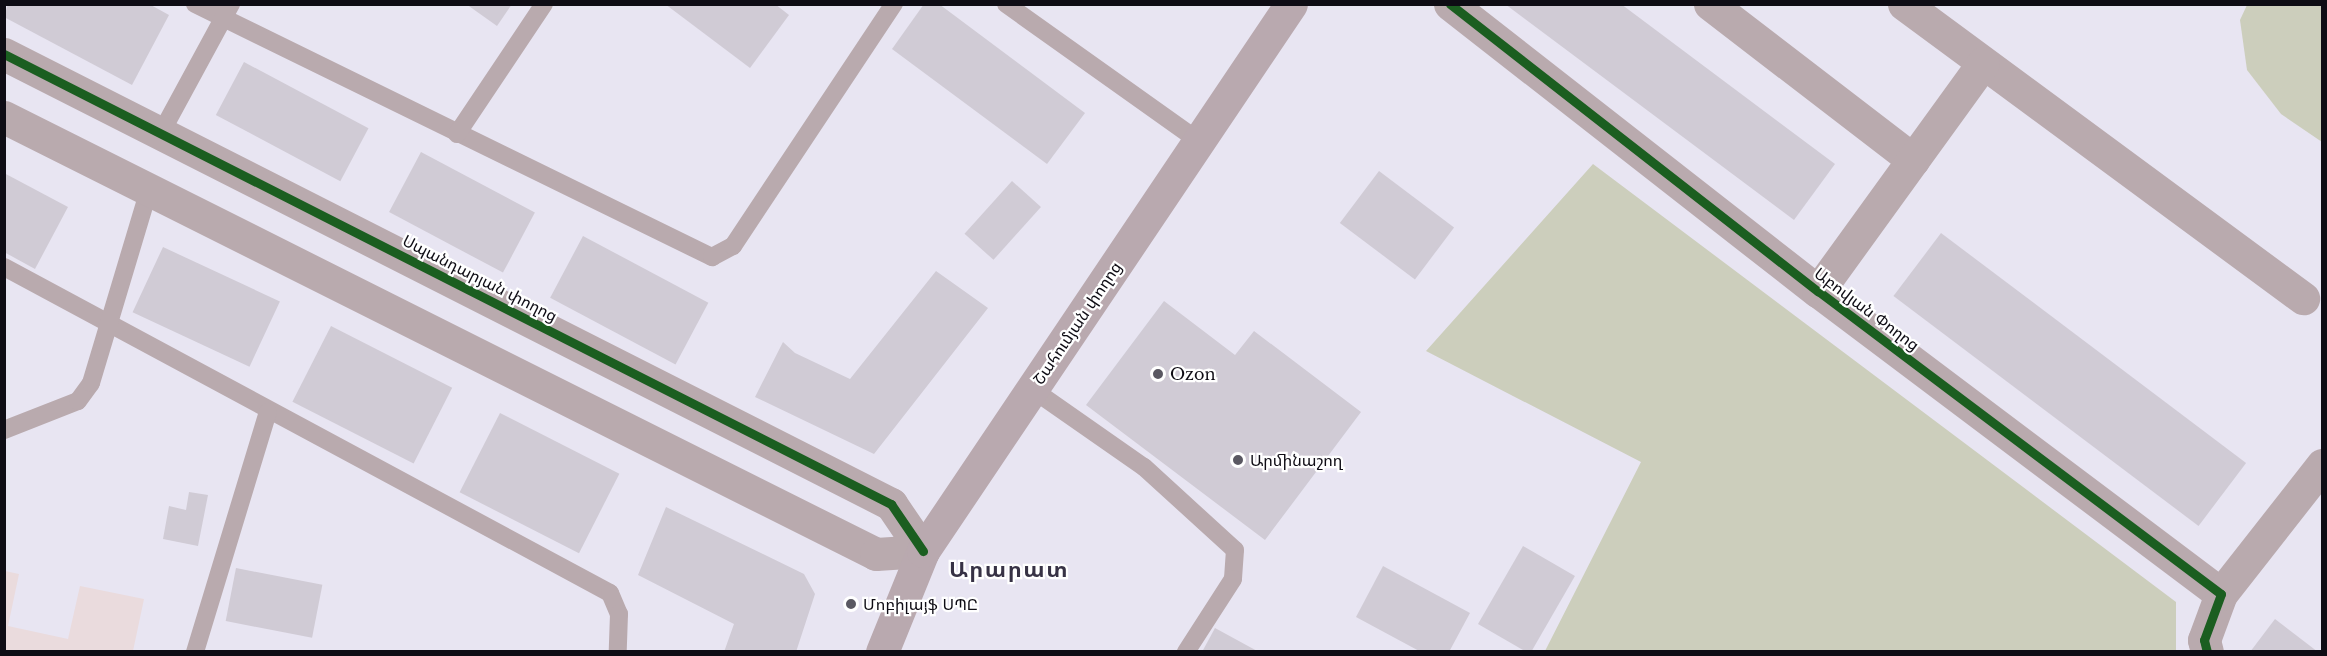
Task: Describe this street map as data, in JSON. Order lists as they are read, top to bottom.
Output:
{
  "streets": {
    "main road": ["Շահումյան փողոց"],
    "street": ["Սպանդարյան փողոց", "Աբովյան Փողոց"]
  },
  "crossings": [
    ["Սպանդարյան փողոց", "Շահումյան փողոց"]
  ],
  "districts": ["Արարատ"],
  "places": ["Ozon", "Արմինաշող", "Մոբիլայֆ ՍՊԸ"]
}
